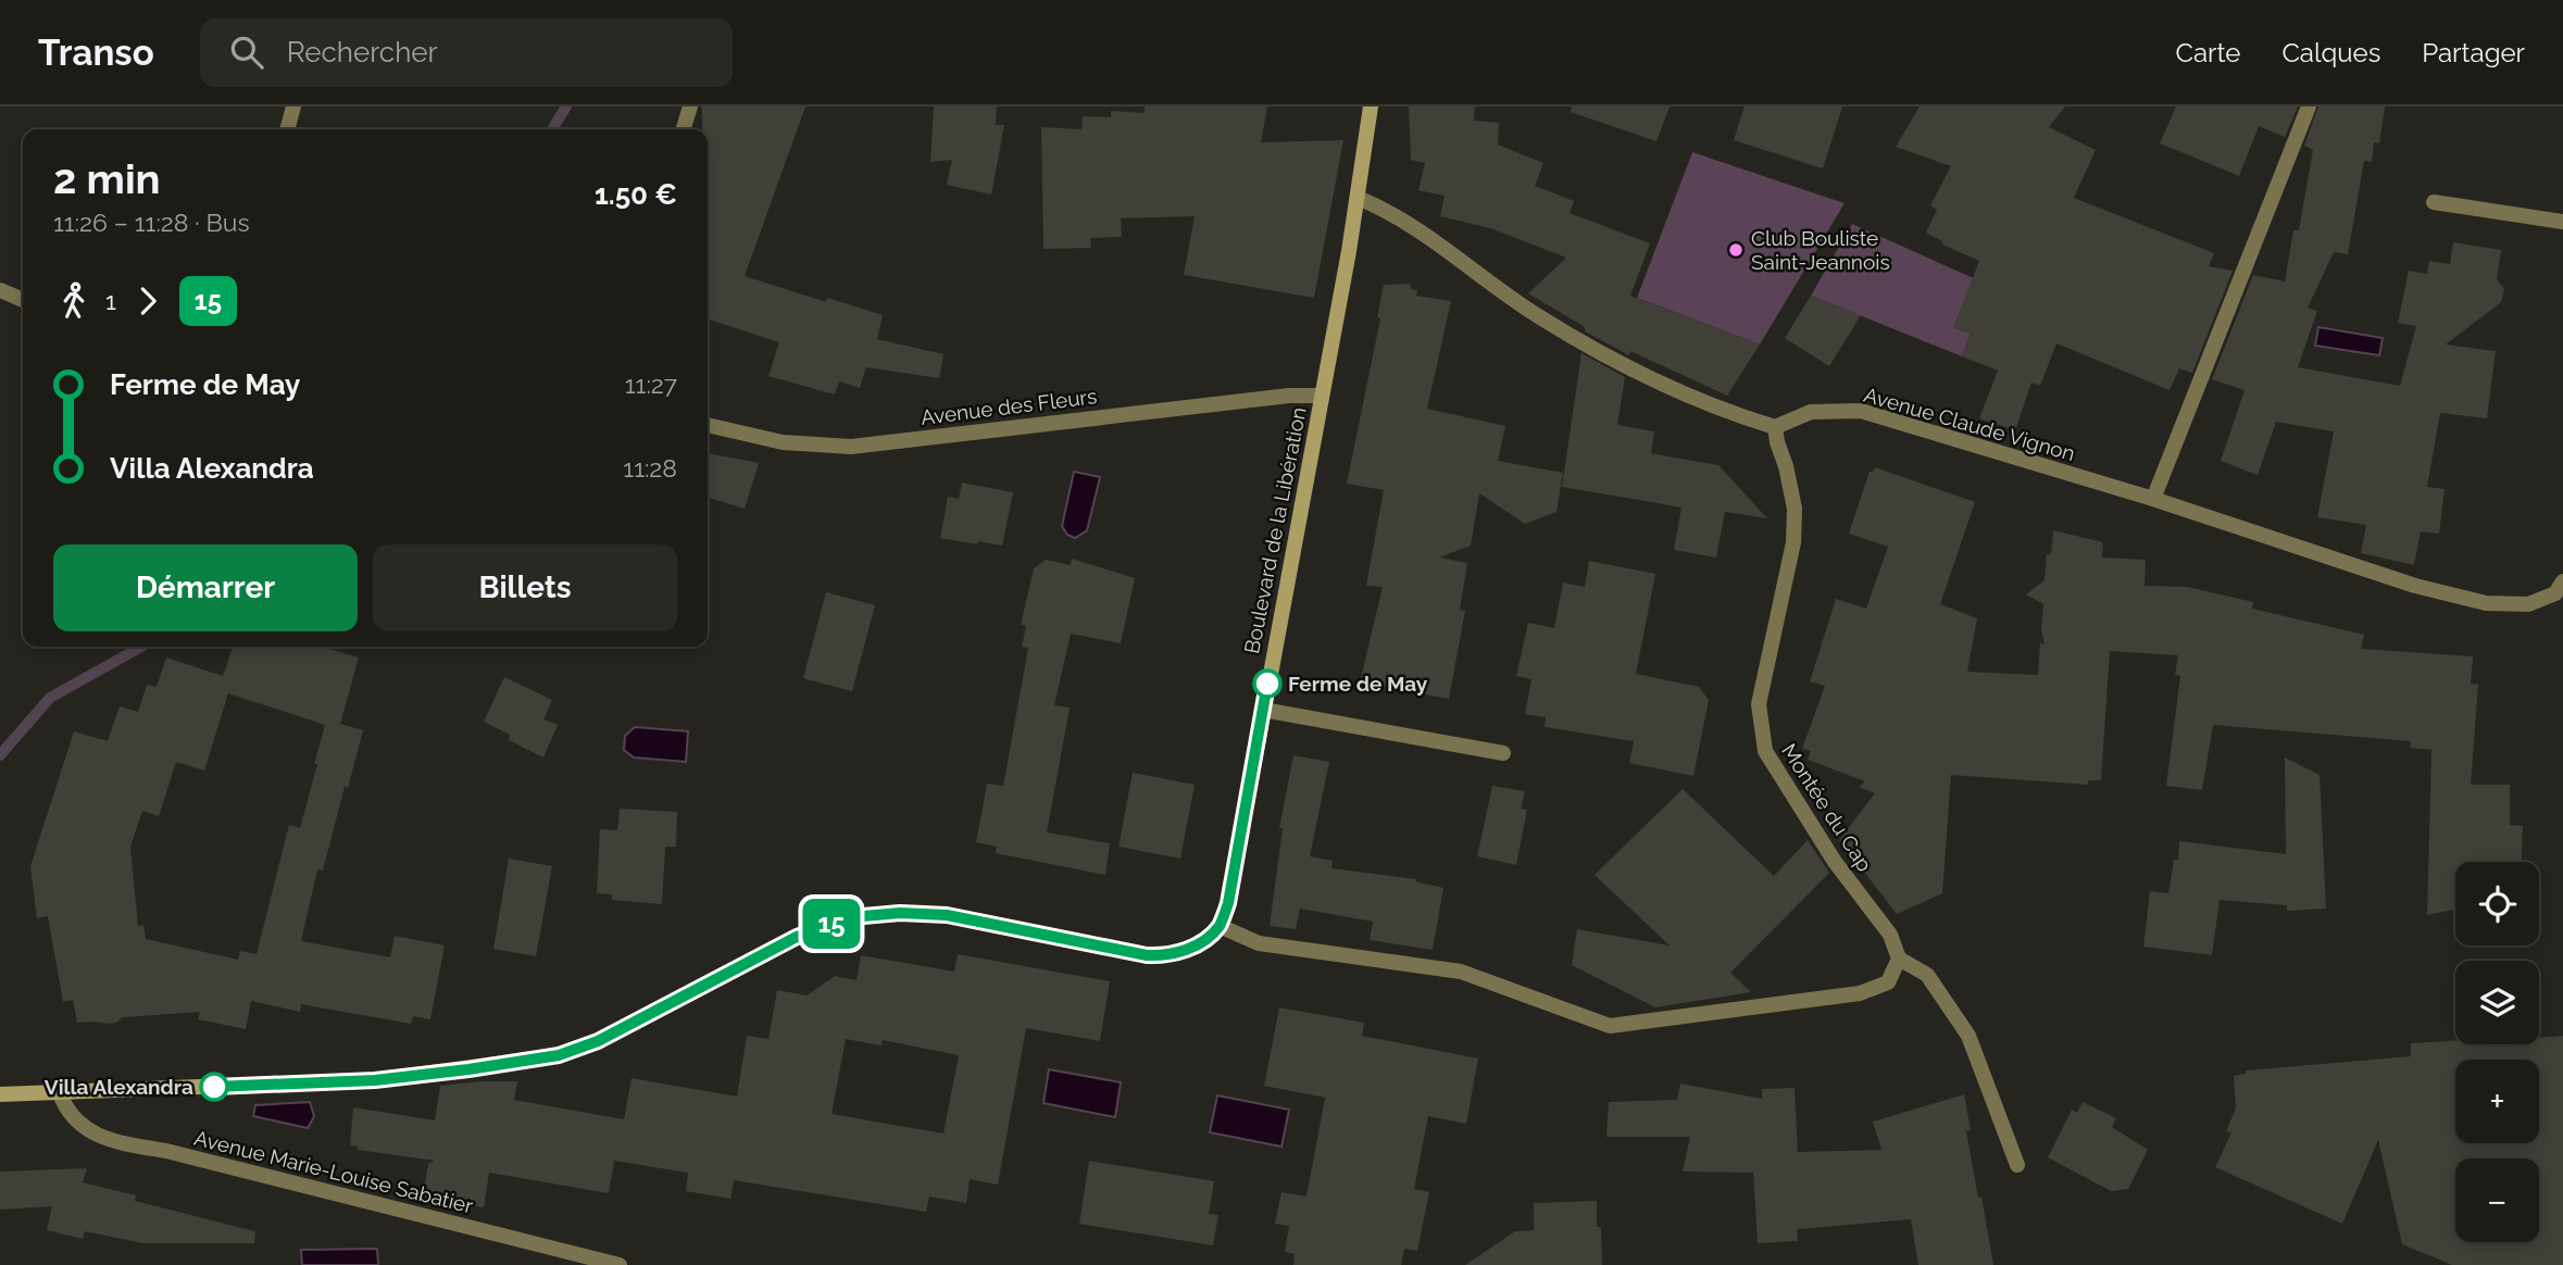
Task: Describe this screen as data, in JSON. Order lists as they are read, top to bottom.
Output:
{
  "streets": {
    "main road": ["Boulevard de la Libération"],
    "street": [
      "Avenue des Fleurs",
      "Avenue Claude Vignon",
      "Montée du Cap",
      "Avenue Marie-Louise Sabatier"
    ]
  },
  "crossings": [
    ["Avenue des Fleurs", "Boulevard de la Libération"],
    ["Avenue Claude Vignon", "Montée du Cap"]
  ],
  "places": ["Club Bouliste Saint-Jeannois", "Ferme de May", "Villa Alexandra"],
  "lines": ["bus line 15"],
  "page": {
    "header": "Transo",
    "search": "Rechercher",
    "nav": ["Carte", "Calques", "Partager"],
    "on_map": "15",
    "heading": ["2 min", "11:26 – 11:28 · Bus", "1.50 €"],
    "legs": ["1", "15"],
    "list": [
      {
        "name": "Ferme de May",
        "value": "11:27"
      },
      {
        "name": "Villa Alexandra",
        "value": "11:28"
      }
    ],
    "buttons": ["Démarrer", "Billets"],
    "map_buttons": ["+", "−"]
  }
}
